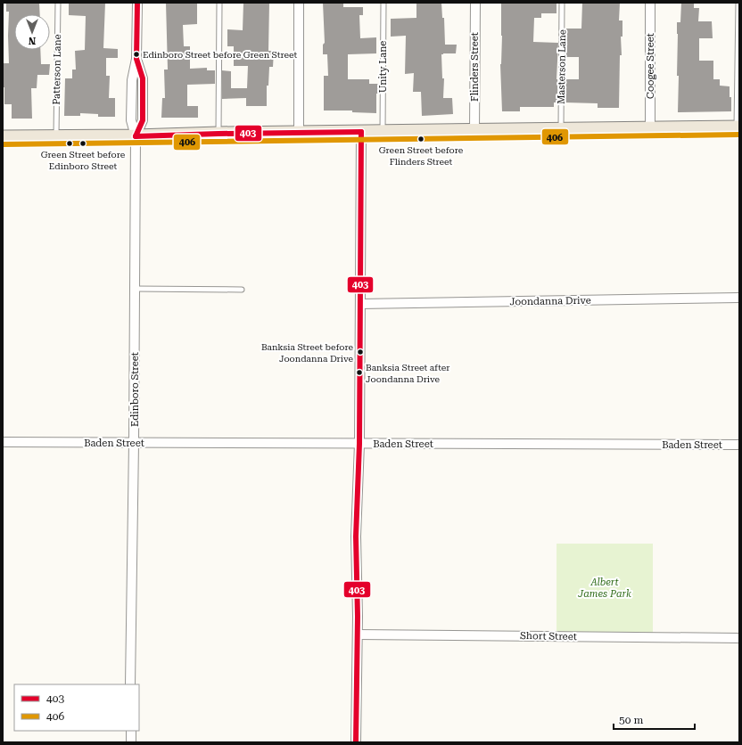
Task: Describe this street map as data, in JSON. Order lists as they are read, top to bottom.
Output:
{
  "streets": {
    "street": [
      "Coogee Street",
      "Flinders Street",
      "Joondanna Drive",
      "Edinboro Street",
      "Baden Street",
      "Short Street"
    ],
    "lane": ["Unity Lane", "Masterson Lane", "Patterson Lane"]
  },
  "crossings": [
    ["Edinboro Street", "Baden Street"]
  ],
  "parks": ["Albert James Park"],
  "places": [
    "Edinboro Street before Green Street",
    "Green Street before Flinders Street",
    "Green Street before Edinboro Street",
    "Banksia Street before Joondanna Drive",
    "Banksia Street after Joondanna Drive"
  ],
  "lines": ["transit line 403", "transit line 406"],
  "legend": ["403", "406"],
  "scale_bar": "50 m",
  "north": "bottom"
}
